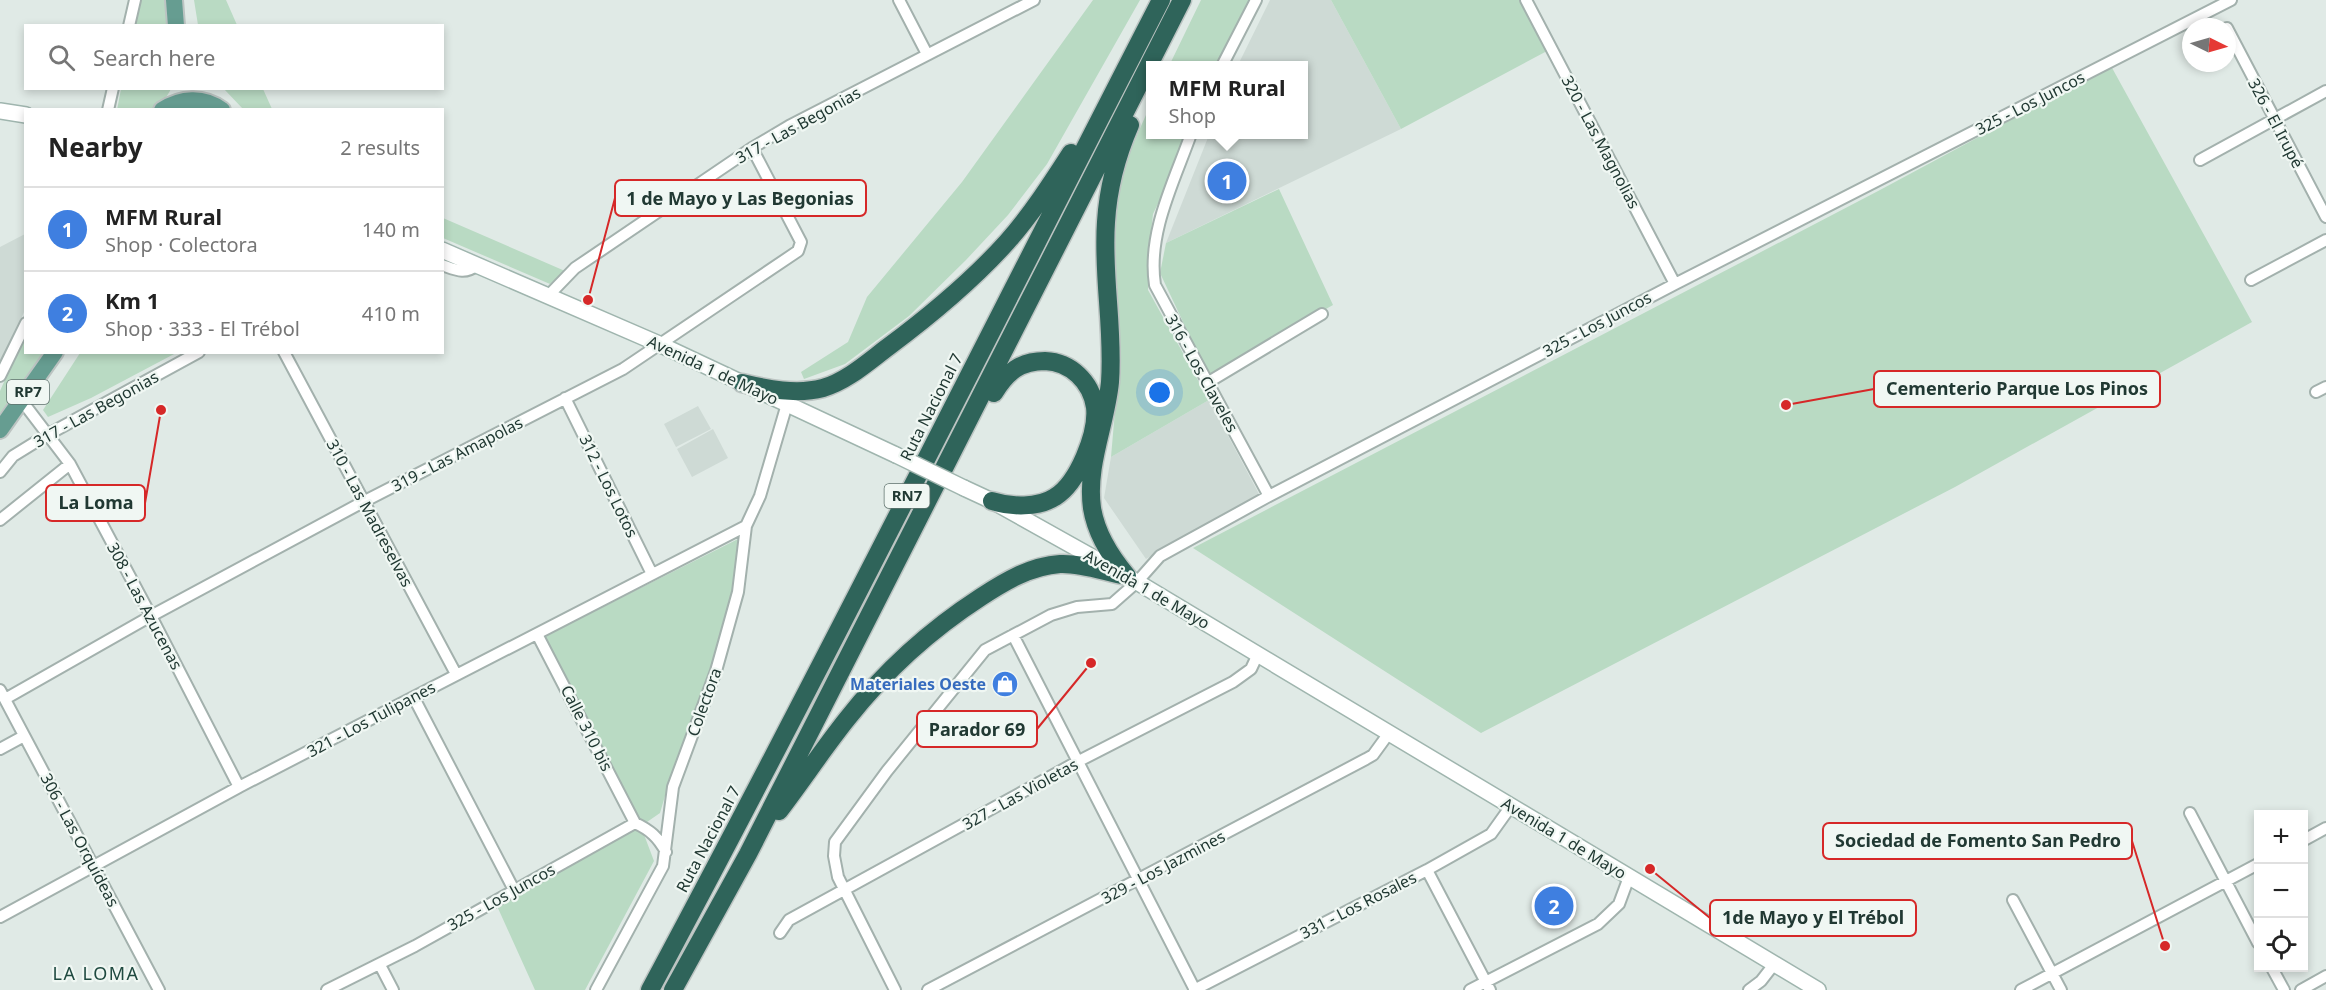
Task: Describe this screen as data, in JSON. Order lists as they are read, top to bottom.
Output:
{
  "streets": {
    "highway": ["Ruta Nacional 7", "RN7"],
    "main road": ["Avenida 1 de Mayo", "RP7"],
    "street": [
      "325 - Los Juncos",
      "326 - El Irupé",
      "317 - Las Begonias",
      "320 - Las Magnolias",
      "316 - Los Claveles",
      "319 - Las Amapolas",
      "312 - Los Lotos",
      "310 - Las Madreselvas",
      "308 - Las Azucenas",
      "Colectora",
      "321 - Los Tulipanes",
      "Calle 310 bis",
      "327 - Las Violetas",
      "306 - Las Orquídeas",
      "329 - Los Jazmines",
      "331 - Los Rosales"
    ]
  },
  "crossings": [
    ["325 - Los Juncos", "326 - El Irupé"],
    ["325 - Los Juncos", "320 - Las Magnolias"],
    ["325 - Los Juncos", "Avenida 1 de Mayo"],
    ["325 - Los Juncos", "316 - Los Claveles"],
    ["325 - Los Juncos", "Calle 310 bis"],
    ["325 - Los Juncos", "327 - Las Violetas"],
    ["317 - Las Begonias", "Avenida 1 de Mayo"],
    ["317 - Las Begonias", "319 - Las Amapolas"],
    ["317 - Las Begonias", "308 - Las Azucenas"],
    ["Avenida 1 de Mayo", "319 - Las Amapolas"],
    ["Avenida 1 de Mayo", "Colectora"],
    ["Avenida 1 de Mayo", "327 - Las Violetas"],
    ["Avenida 1 de Mayo", "329 - Los Jazmines"],
    ["Avenida 1 de Mayo", "331 - Los Rosales"],
    ["RP7", "308 - Las Azucenas"],
    ["319 - Las Amapolas", "312 - Los Lotos"],
    ["319 - Las Amapolas", "310 - Las Madreselvas"],
    ["319 - Las Amapolas", "308 - Las Azucenas"],
    ["319 - Las Amapolas", "306 - Las Orquídeas"],
    ["312 - Los Lotos", "321 - Los Tulipanes"],
    ["310 - Las Madreselvas", "321 - Los Tulipanes"],
    ["308 - Las Azucenas", "321 - Los Tulipanes"],
    ["Colectora", "321 - Los Tulipanes"],
    ["321 - Los Tulipanes", "Calle 310 bis"],
    ["321 - Los Tulipanes", "306 - Las Orquídeas"]
  ],
  "districts": ["LA LOMA"],
  "places": {
    "other": [
      "1 de Mayo y Las Begonias",
      "Cementerio Parque Los Pinos",
      "La Loma",
      "Parador 69",
      "1de Mayo y El Trébol",
      "Sociedad de Fomento San Pedro"
    ],
    "shop": ["Materiales Oeste"]
  },
  "north": "right",
  "page": {
    "search": "Search here",
    "popup": ["MFM Rural", "Shop"],
    "heading": ["Nearby", "2 results"],
    "pins": ["1", "2"],
    "list": [
      {
        "mark": "1",
        "name": "MFM Rural",
        "note": "Shop · Colectora",
        "value": "140 m"
      },
      {
        "mark": "2",
        "name": "Km 1",
        "note": "Shop · 333 - El Trébol",
        "value": "410 m"
      }
    ],
    "map_buttons": ["+", "−"]
  }
}
